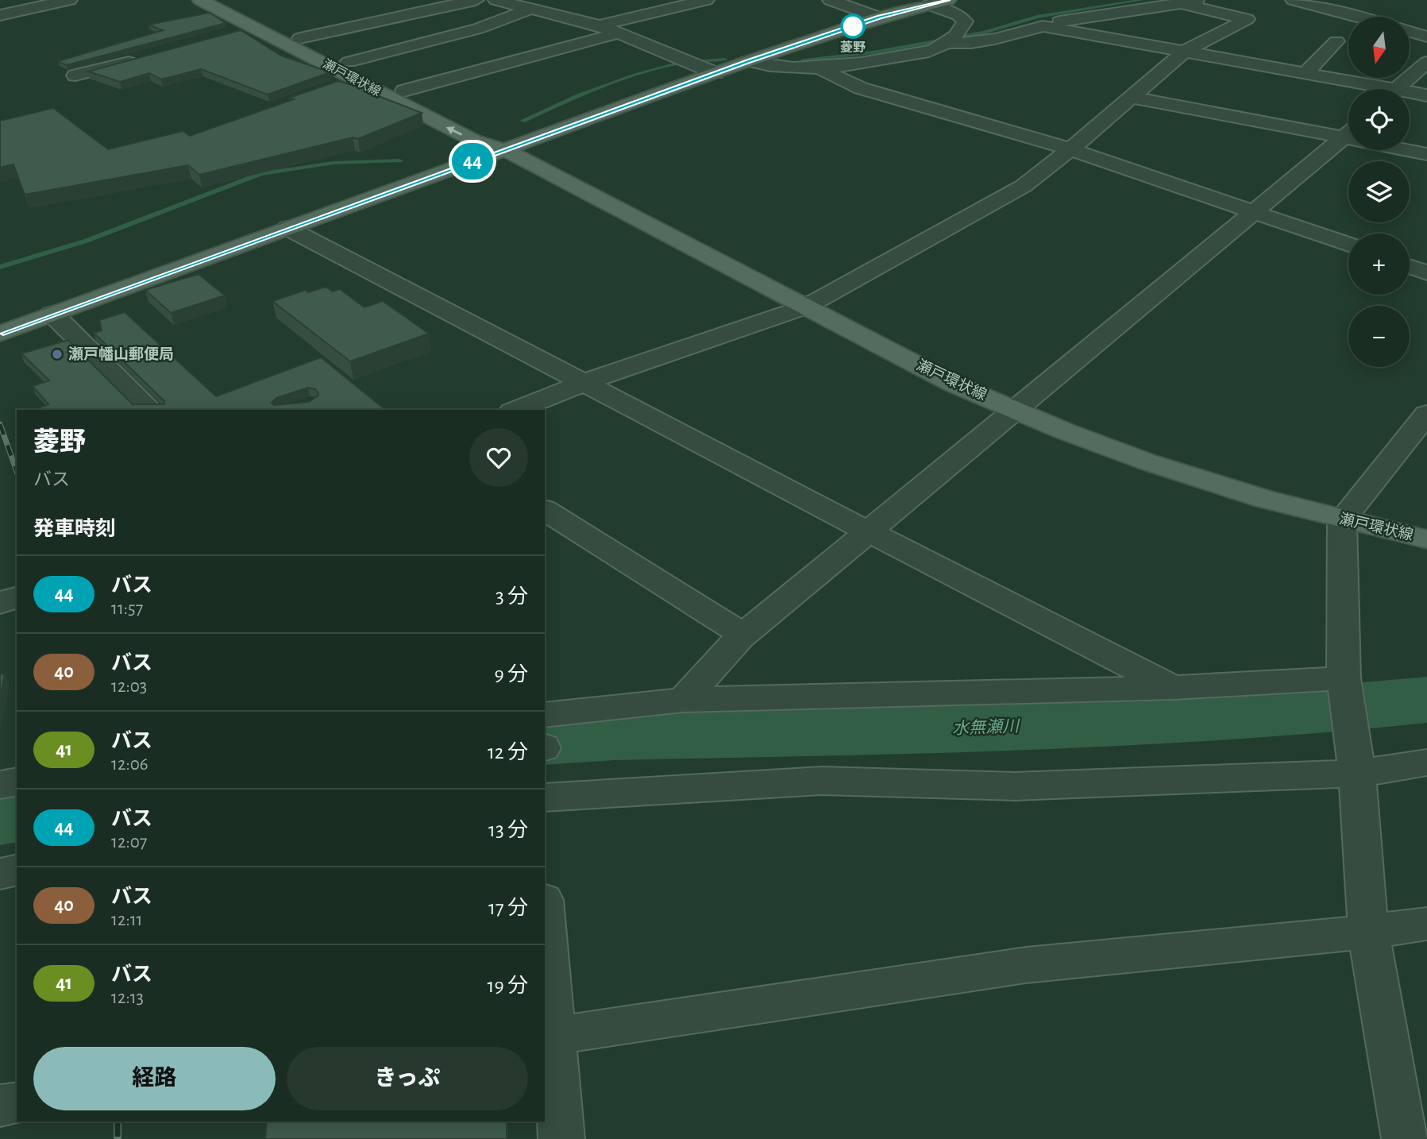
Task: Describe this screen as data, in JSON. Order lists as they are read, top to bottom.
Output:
{
  "streets": {
    "main road": ["瀬戸環状線"]
  },
  "water": ["水無瀬川"],
  "places": ["菱野", "瀬戸幡山郵便局"],
  "lines": ["bus line 44"],
  "north": "bottom",
  "page": {
    "on_map": "44",
    "map_buttons": ["+", "−"],
    "heading": [
      ["菱野", "バス"],
      "発車時刻"
    ],
    "list": [
      {
        "mark": "44",
        "name": "バス",
        "note": "11:57",
        "value": "3 分"
      },
      {
        "mark": "40",
        "name": "バス",
        "note": "12:03",
        "value": "9 分"
      },
      {
        "mark": "41",
        "name": "バス",
        "note": "12:06",
        "value": "12 分"
      },
      {
        "mark": "44",
        "name": "バス",
        "note": "12:07",
        "value": "13 分"
      },
      {
        "mark": "40",
        "name": "バス",
        "note": "12:11",
        "value": "17 分"
      },
      {
        "mark": "41",
        "name": "バス",
        "note": "12:13",
        "value": "19 分"
      }
    ],
    "buttons": ["経路", "きっぷ"]
  }
}
